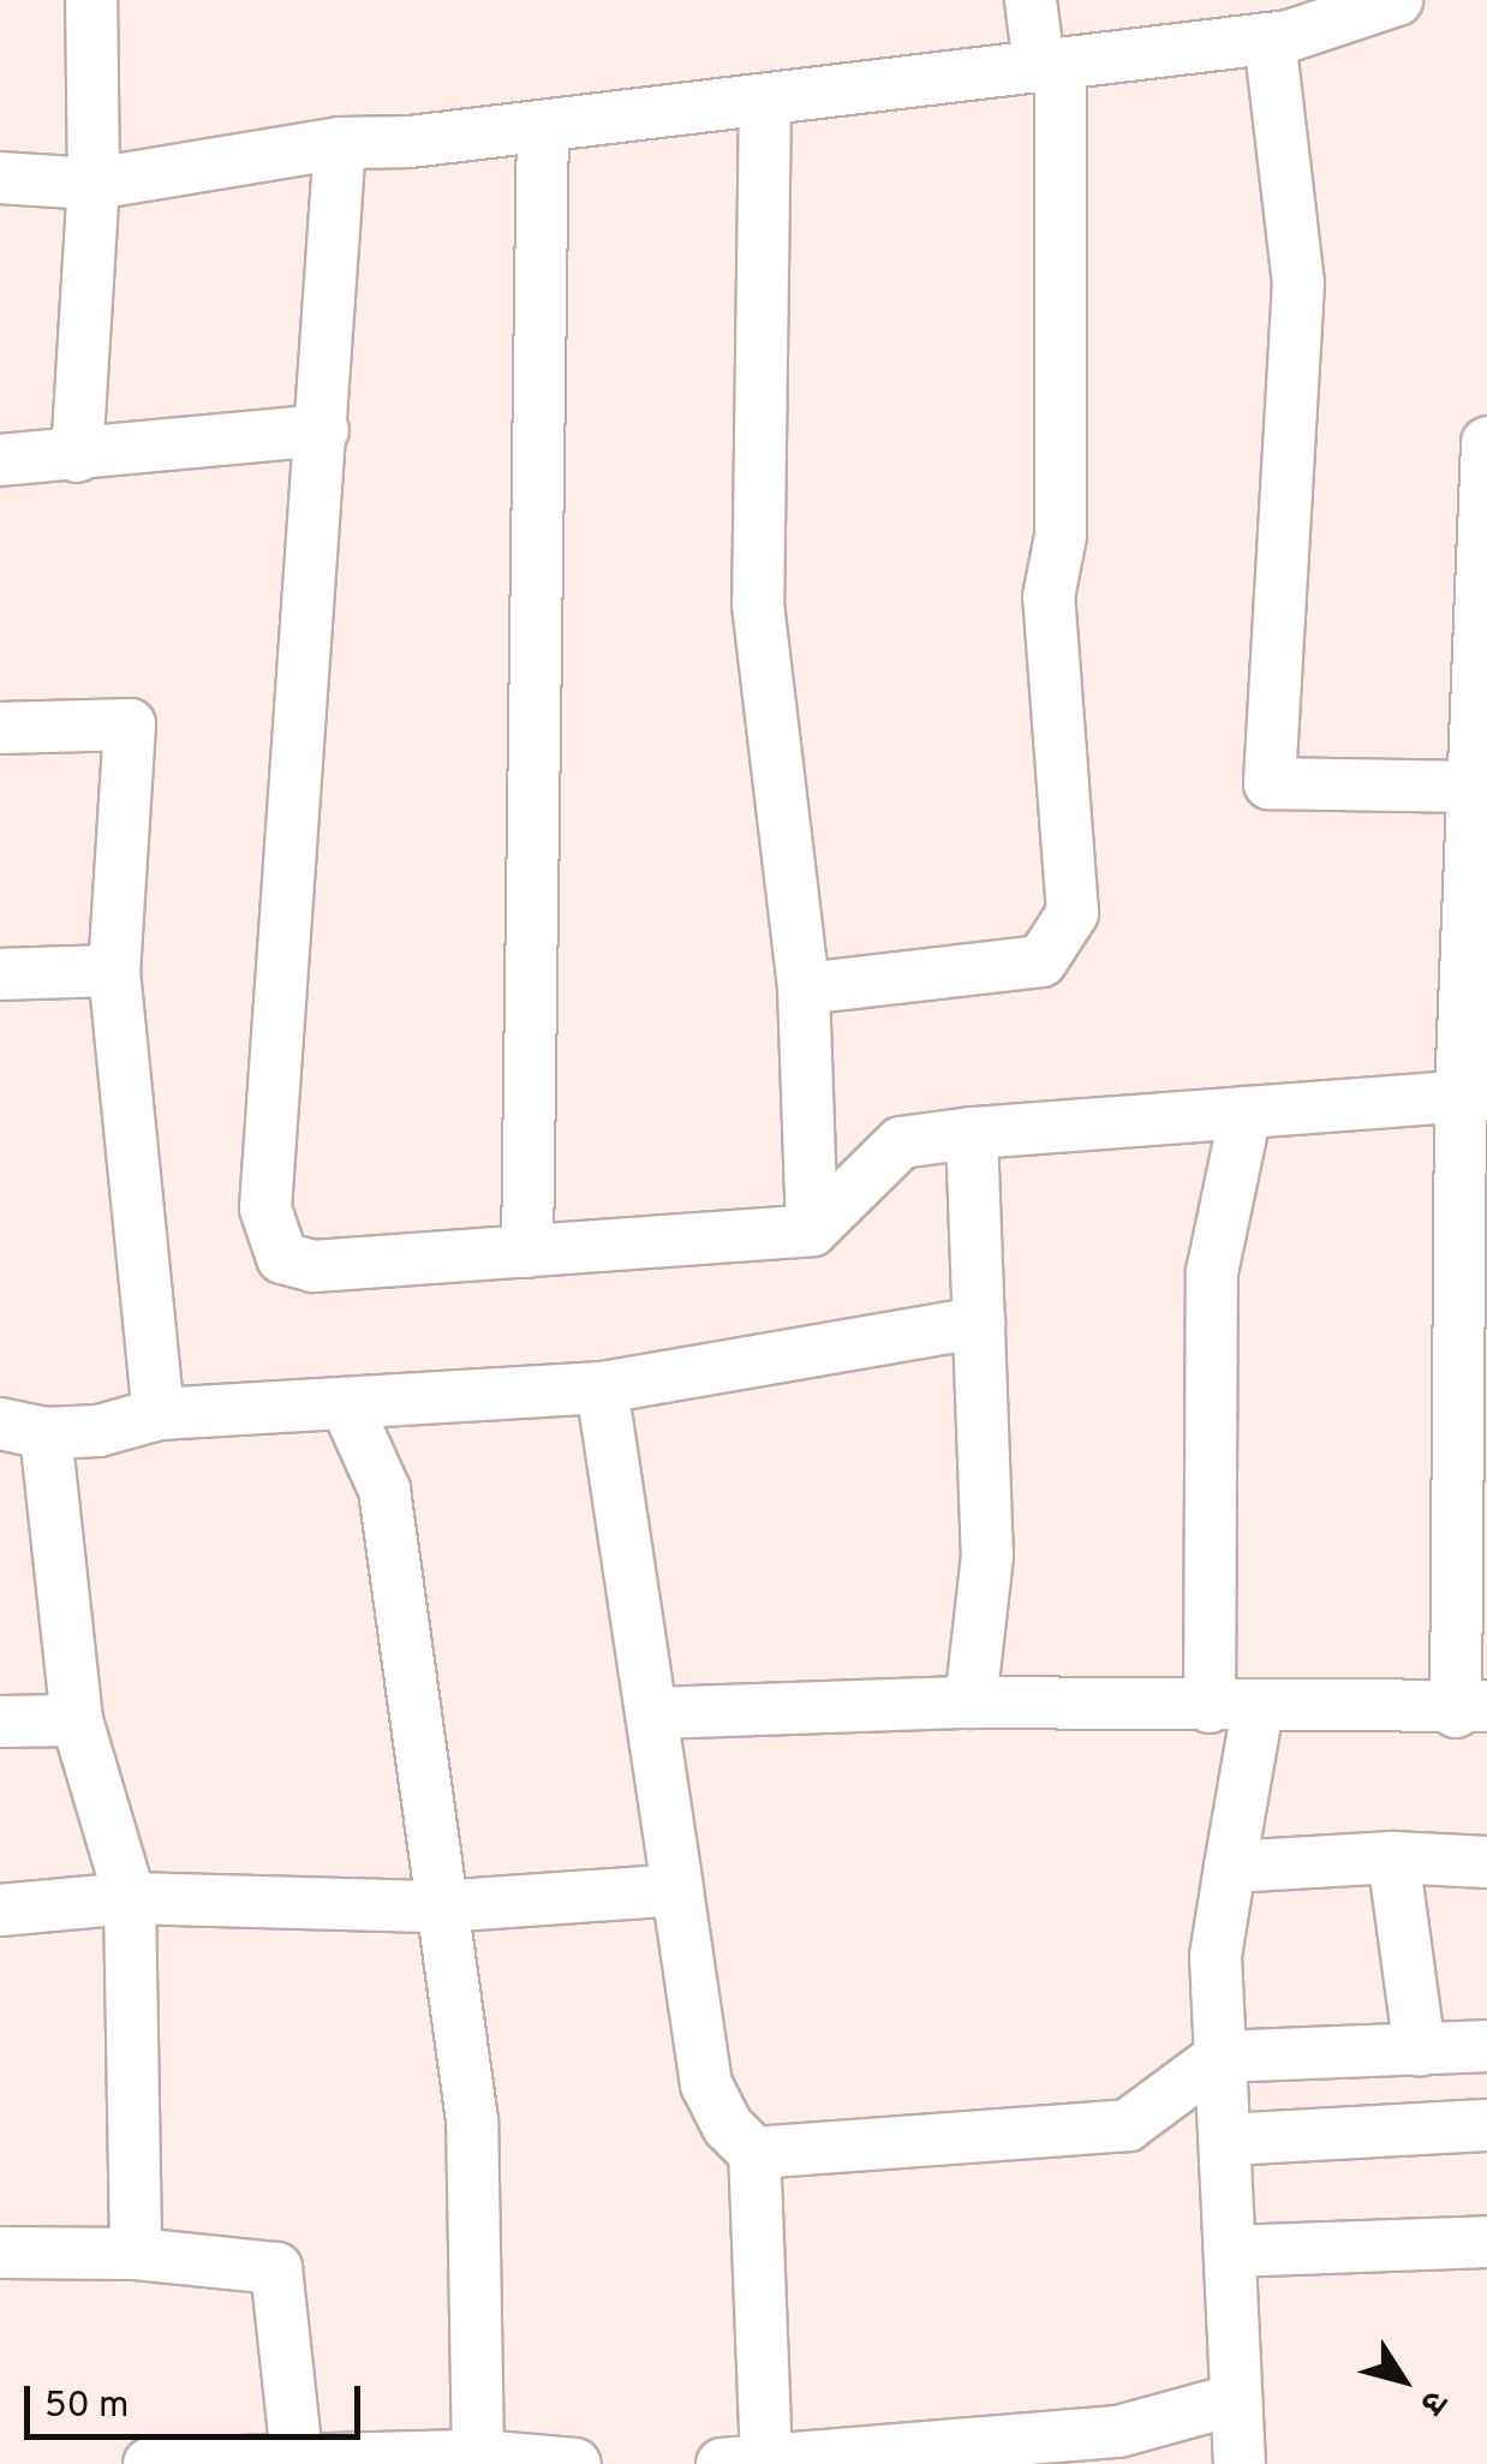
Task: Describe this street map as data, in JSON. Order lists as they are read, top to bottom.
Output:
{
  "scale_bar": "50 m",
  "north": "bottom right"
}
